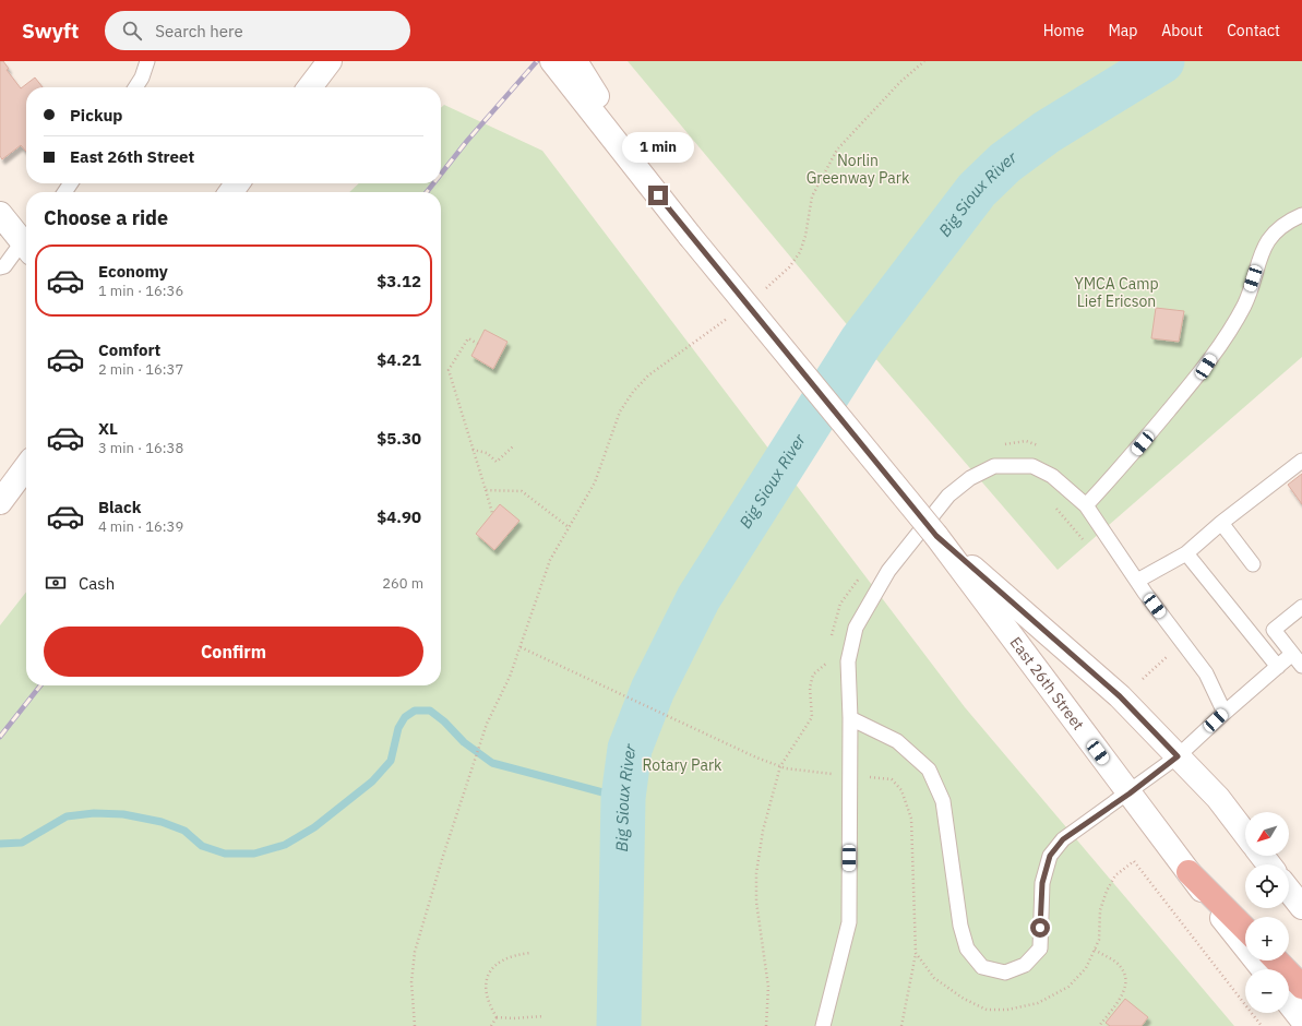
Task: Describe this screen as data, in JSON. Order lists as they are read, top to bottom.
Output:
{
  "streets": {
    "main road": ["East 26th Street"]
  },
  "water": ["Big Sioux River"],
  "parks": ["Norlin Greenway Park", "YMCA Camp Lief Ericson", "Rotary Park"],
  "north": "bottom left",
  "page": {
    "header": "Swyft",
    "search": "Search here",
    "nav": [
      "Home",
      "Map",
      "About",
      "Contact"
    ],
    "banner": ["Pickup", "East 26th Street"],
    "bubble": "1 min",
    "heading": "Choose a ride",
    "list": [
      {
        "name": "Economy",
        "note": "1 min · 16:36",
        "value": "$3.12"
      },
      {
        "name": "Comfort",
        "note": "2 min · 16:37",
        "value": "$4.21"
      },
      {
        "name": "XL",
        "note": "3 min · 16:38",
        "value": "$5.30"
      },
      {
        "name": "Black",
        "note": "4 min · 16:39",
        "value": "$4.90"
      }
    ],
    "pay": ["Cash", "260 m"],
    "buttons": "Confirm",
    "map_buttons": ["+", "−"]
  }
}
